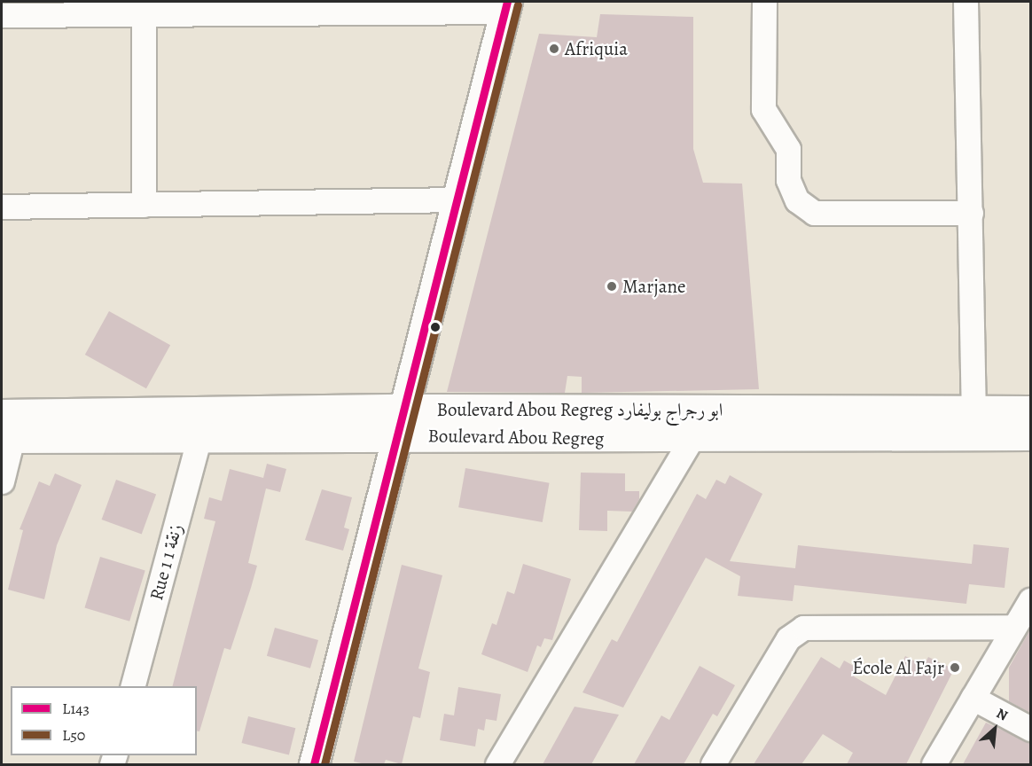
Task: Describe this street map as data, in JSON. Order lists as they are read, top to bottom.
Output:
{
  "streets": {
    "main road": ["Boulevard Abou Regreg ابو رجراج بوليفارد", "Boulevard Abou Regreg"],
    "street": ["Rue 1 زنقة 1"]
  },
  "crossings": [
    ["Boulevard Abou Regreg ابو رجراج بوليفارد", "Boulevard Abou Regreg"],
    ["Boulevard Abou Regreg", "Rue 1 زنقة 1"]
  ],
  "places": ["Afriquia", "Marjane", "École Al Fajr"],
  "lines": ["transit line L143", "transit line L50"],
  "legend": ["L143", "L50"],
  "north": "top right"
}
